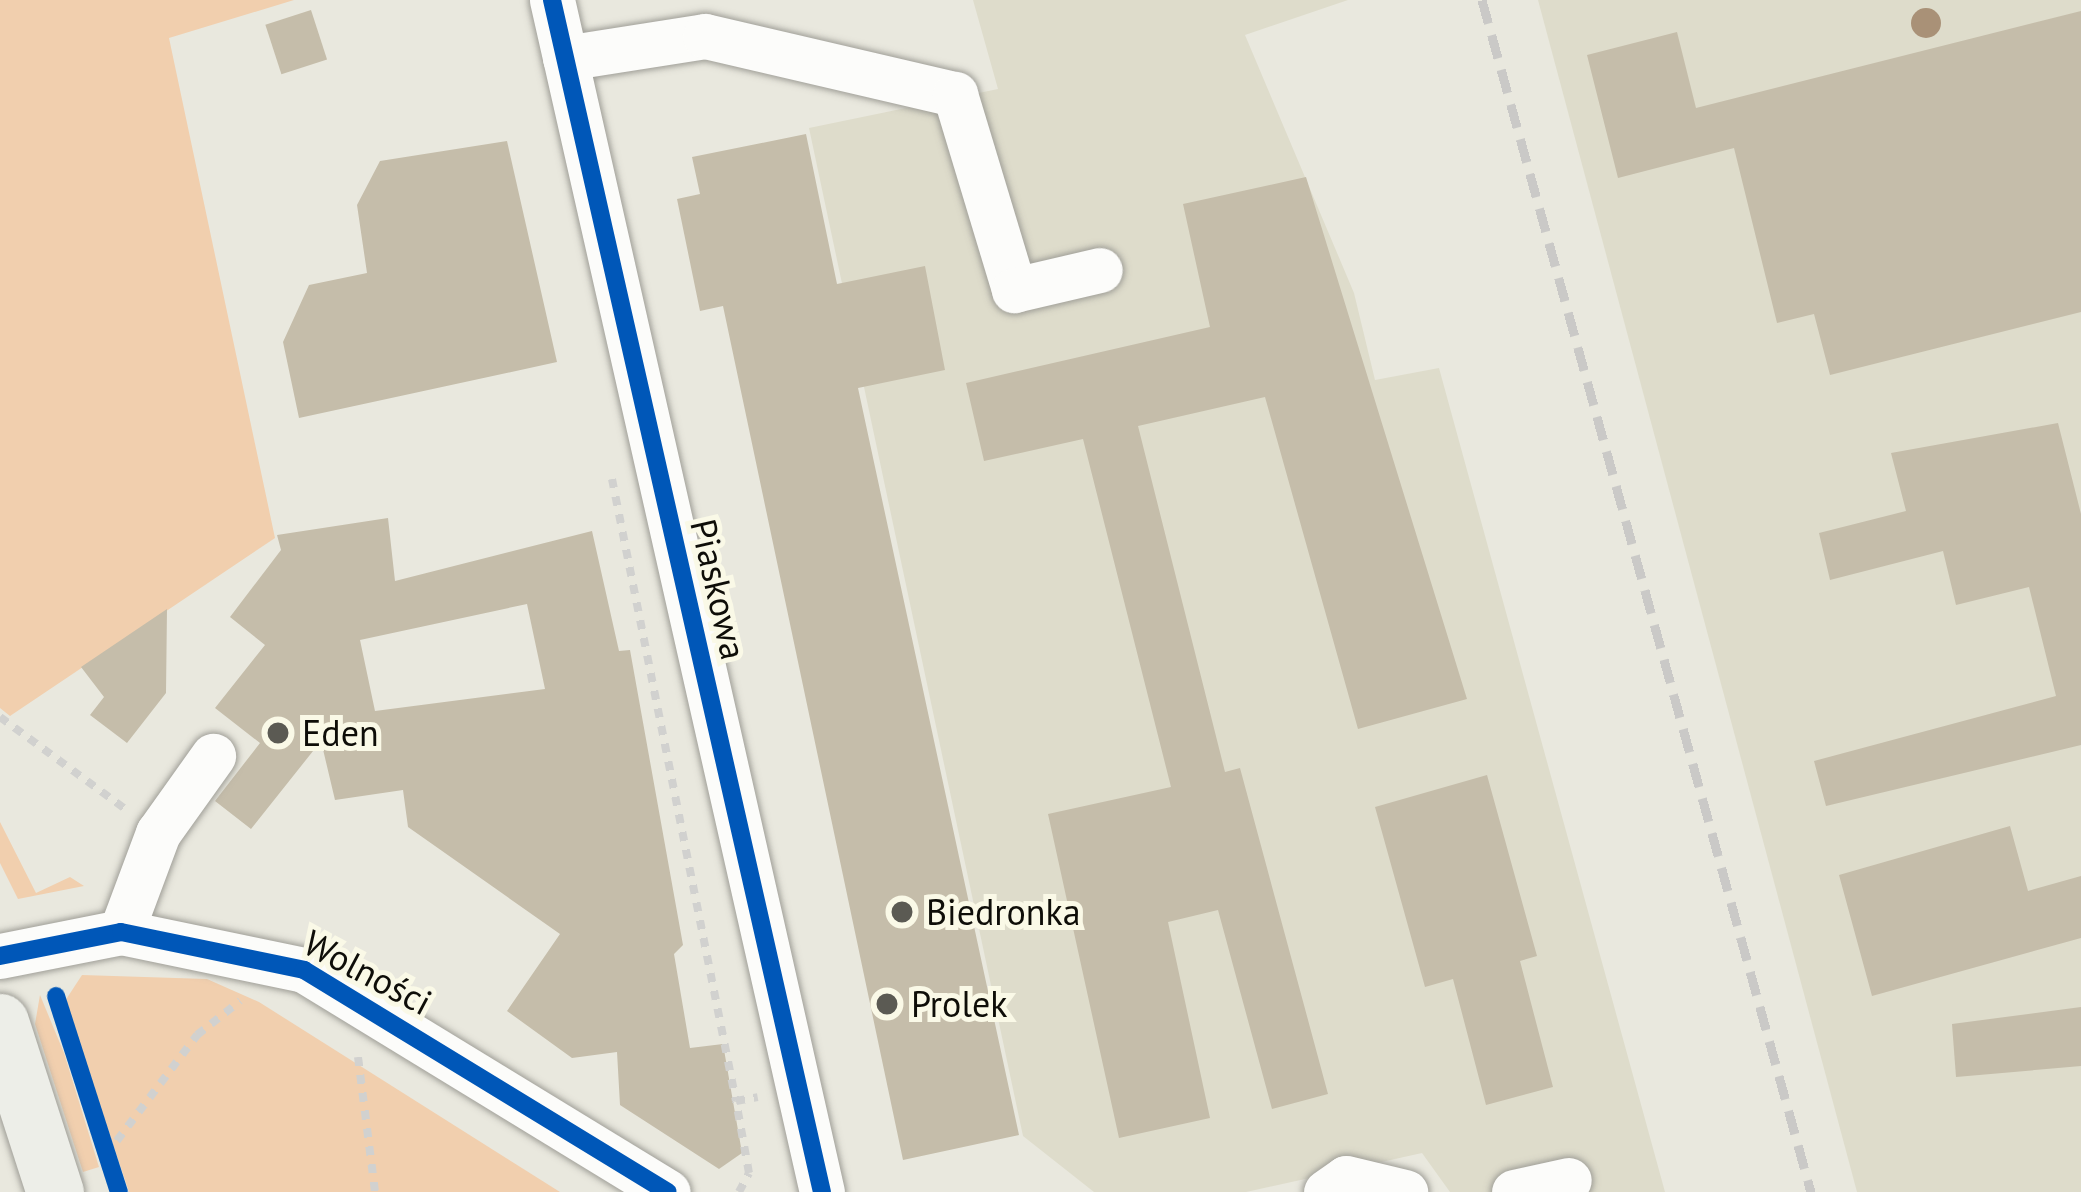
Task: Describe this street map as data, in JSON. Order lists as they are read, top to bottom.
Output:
{
  "streets": {
    "street": ["Piaskowa", "Wolności"]
  },
  "places": ["Eden", "Biedronka", "Prolek"]
}
